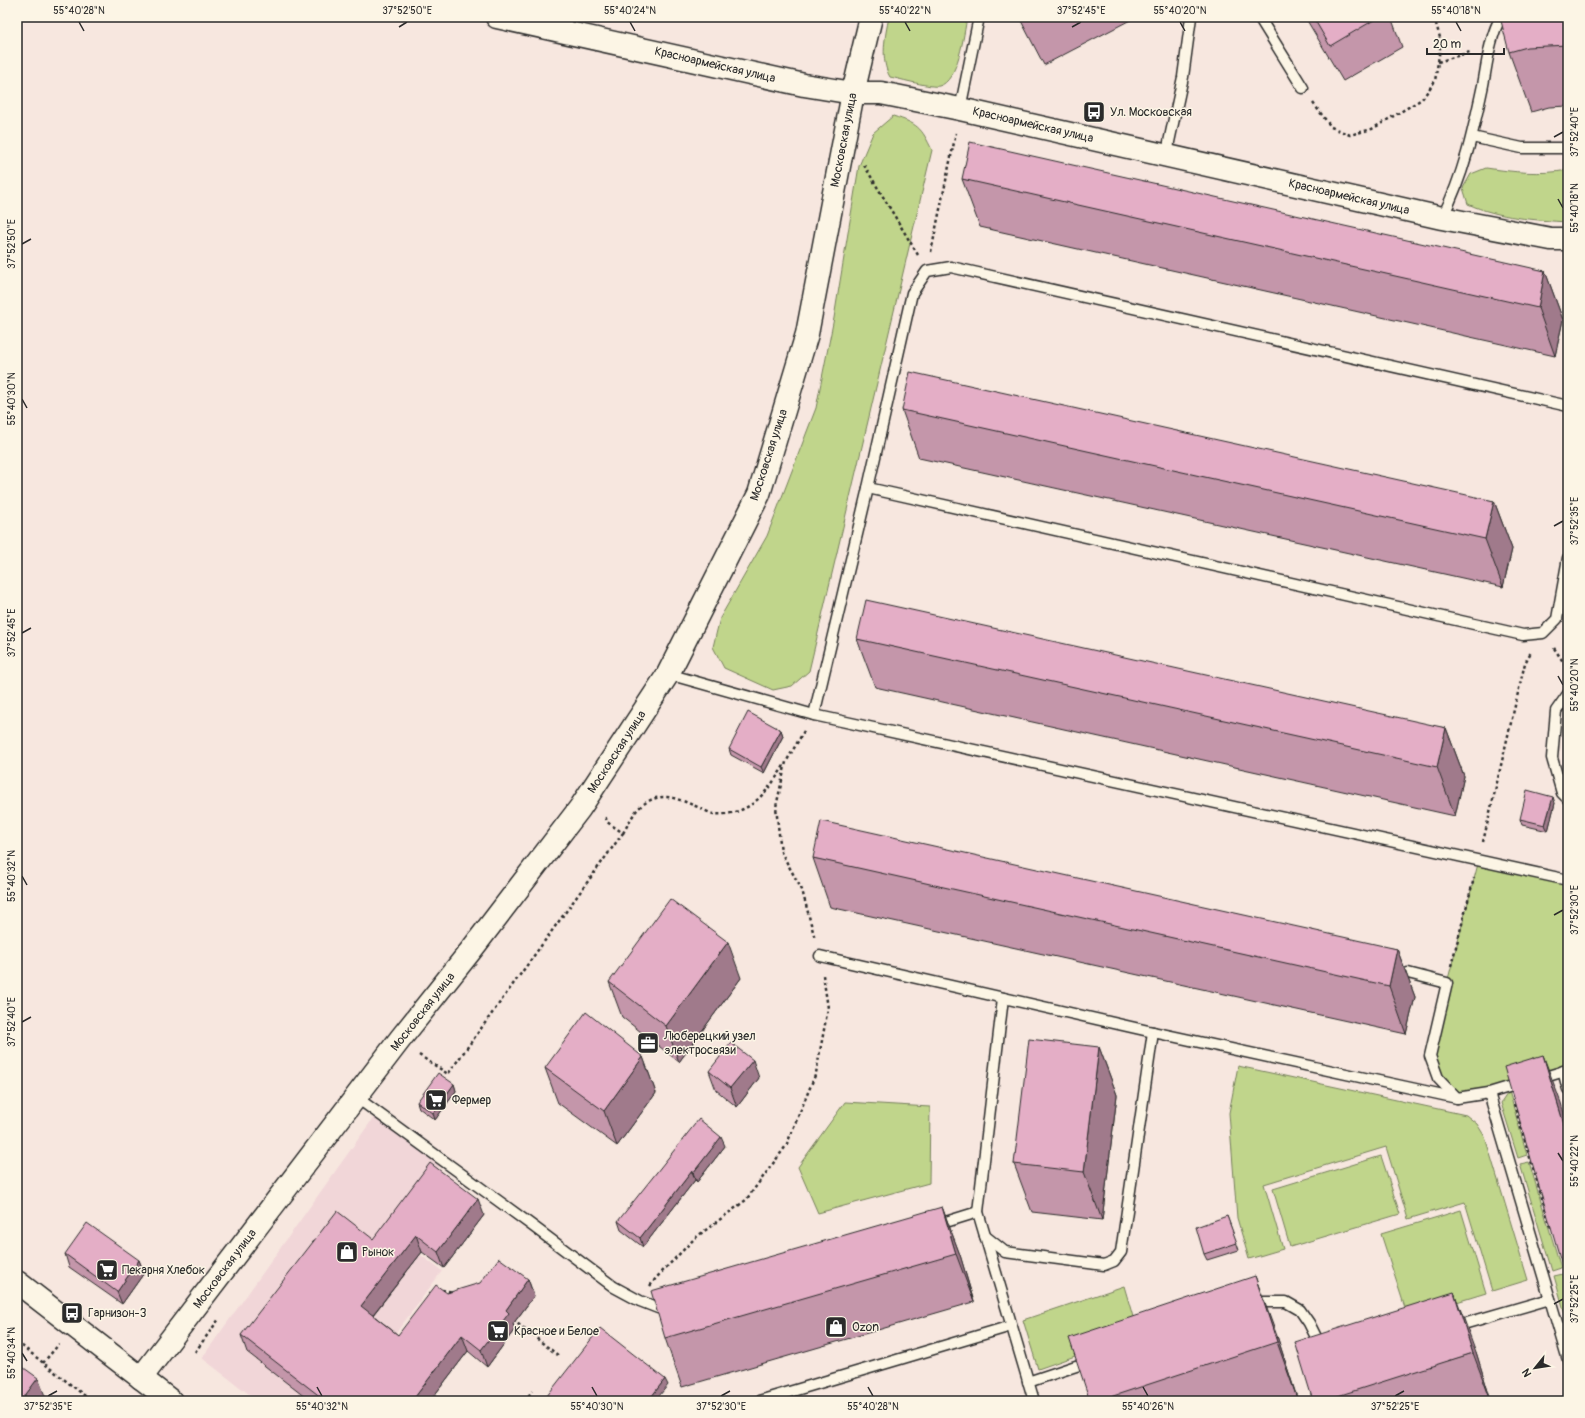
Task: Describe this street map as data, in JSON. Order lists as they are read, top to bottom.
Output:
{
  "streets": {
    "street": ["Красноармейская улица", "Московская улица"]
  },
  "crossings": [
    ["Красноармейская улица", "Московская улица"]
  ],
  "places": {
    "bus stop": ["Ул. Московская", "Гарнизон-3"],
    "office": ["Люберецкий узел электросвязи"],
    "supermarket": ["Фермер", "Пекарня Хлебок", "Красное и Белое"],
    "shop": ["Рынок", "Ozon"]
  },
  "scale_bar": "20 m",
  "north": "bottom left",
  "coordinates": [
    "55°40'28\"N",
    "37°52'50\"E",
    "55°40'24\"N",
    "55°40'22\"N",
    "37°52'45\"E",
    "55°40'20\"N",
    "55°40'18\"N",
    "37°52'40\"E",
    "55°40'30\"N",
    "37°52'35\"E",
    "55°40'32\"N",
    "37°52'30\"E",
    "37°52'25\"E",
    "55°40'34\"N",
    "55°40'26\"N"
  ]
}
